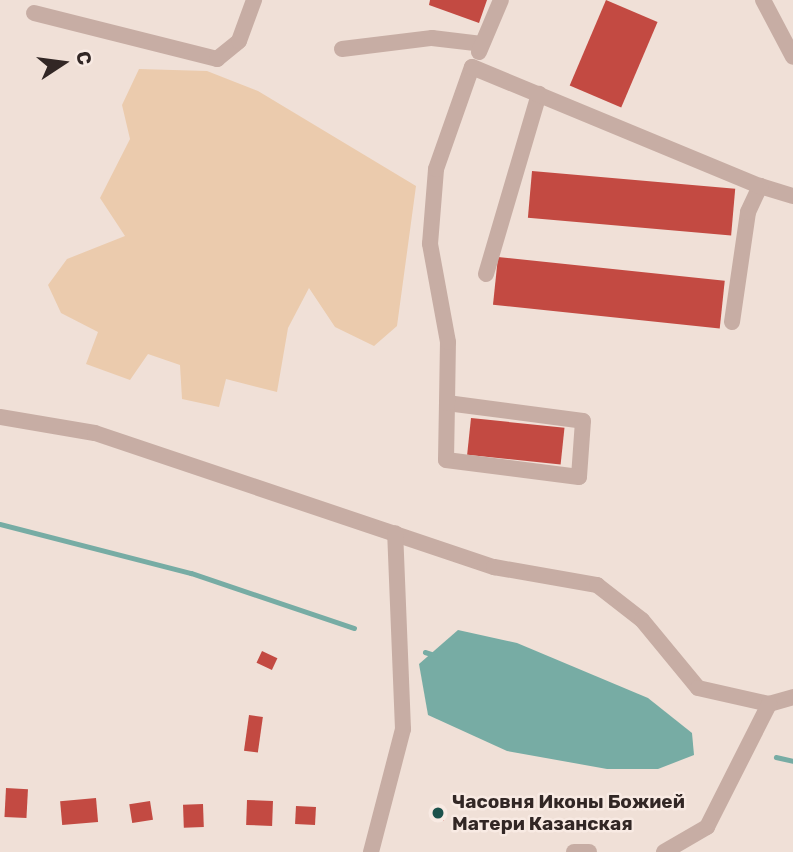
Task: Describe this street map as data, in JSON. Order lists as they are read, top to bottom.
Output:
{
  "places": ["Часовня Иконы Божией Матери Казанская"],
  "north": "right"
}
